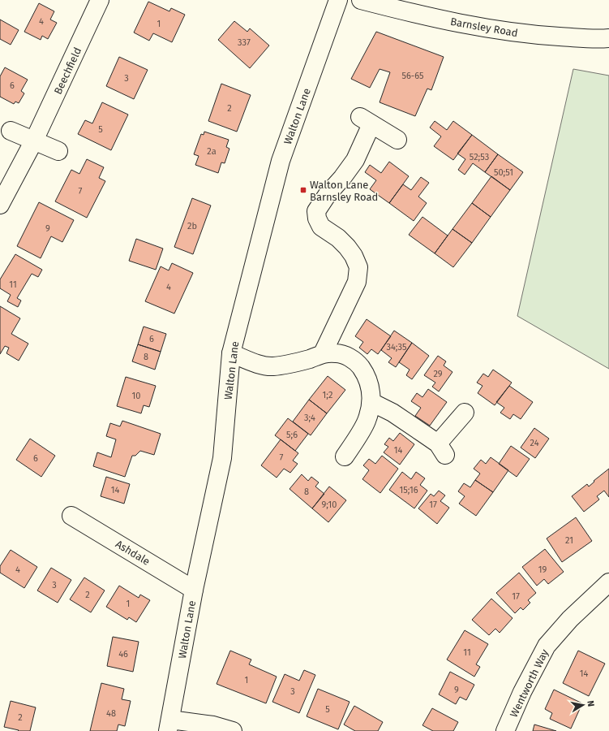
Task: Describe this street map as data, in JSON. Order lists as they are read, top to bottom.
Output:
{
  "streets": {
    "street": [
      "Barnsley Road",
      "Beechfield",
      "Walton Lane",
      "Ashdale",
      "Wentworth Way"
    ]
  },
  "crossings": [
    ["Walton Lane", "Ashdale"]
  ],
  "places": {
    "transit": ["Walton Lane Barnsley Road"]
  },
  "house_numbers": [
    "4",
    "1",
    "337",
    "56-65",
    "3",
    "6",
    "2",
    "5",
    "2a",
    "52;53",
    "50;51",
    "7",
    "2b",
    "9",
    "11",
    "4",
    "6",
    "34;35",
    "8",
    "29",
    "1;2",
    "10",
    "3;4",
    "5;6",
    "24",
    "14",
    "7",
    "6",
    "14",
    "15;16",
    "8",
    "9;10",
    "17",
    "21",
    "4",
    "19",
    "3",
    "2",
    "17",
    "1",
    "11",
    "46",
    "14",
    "1",
    "9",
    "3",
    "5",
    "48",
    "2"
  ],
  "north": "right"
}
